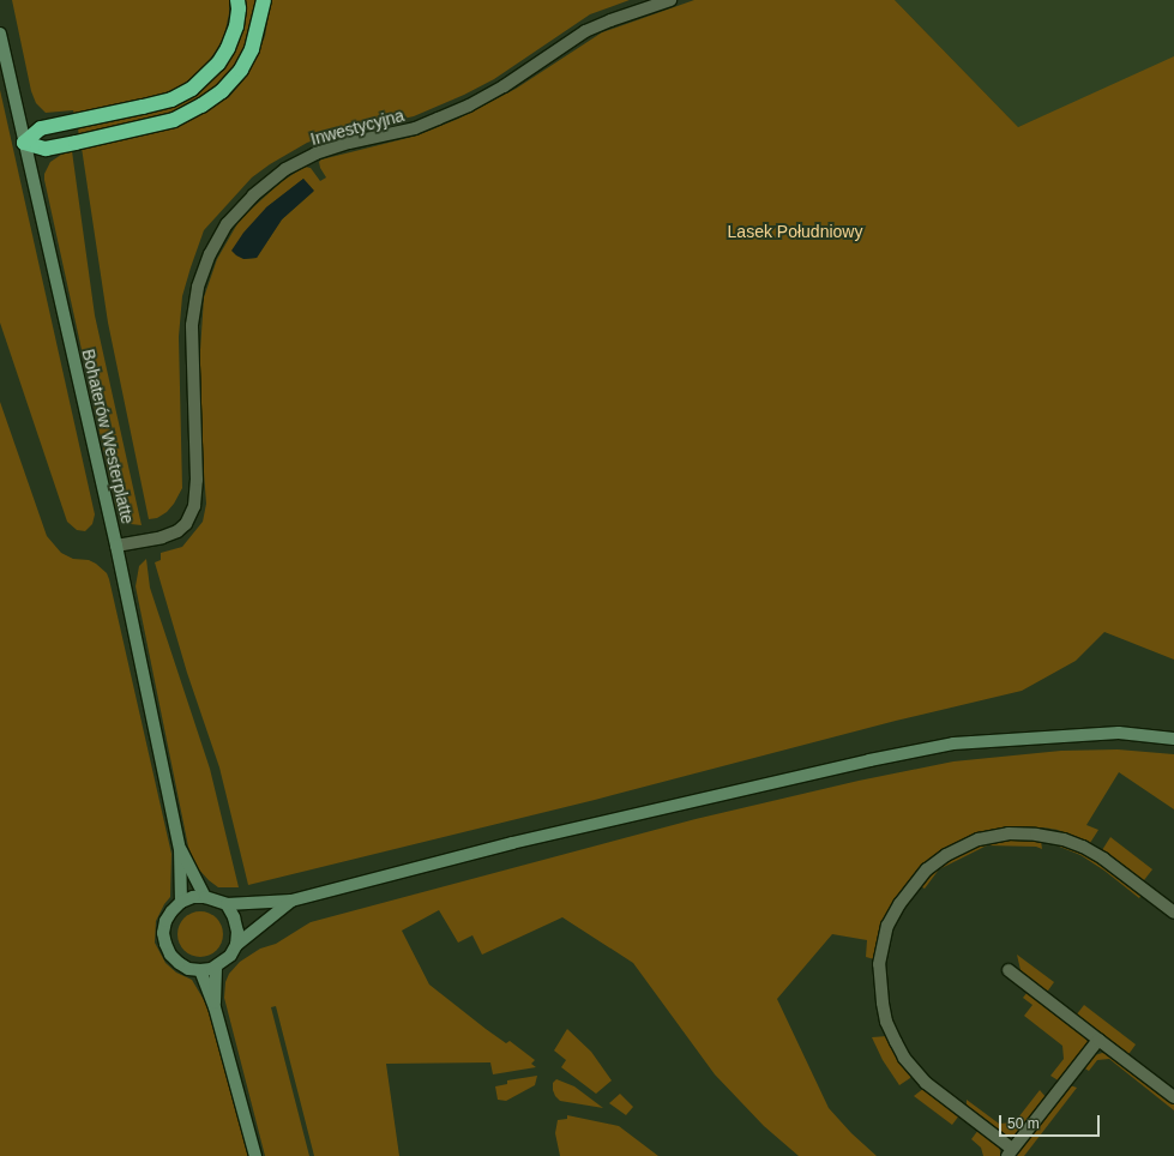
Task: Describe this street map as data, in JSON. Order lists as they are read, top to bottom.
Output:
{
  "streets": {
    "main road": ["Bohaterów Westerplatte"],
    "street": ["Inwestycyjna"]
  },
  "crossings": [
    ["Inwestycyjna", "Bohaterów Westerplatte"]
  ],
  "parks": ["Lasek Południowy"],
  "scale_bar": "50 m"
}
